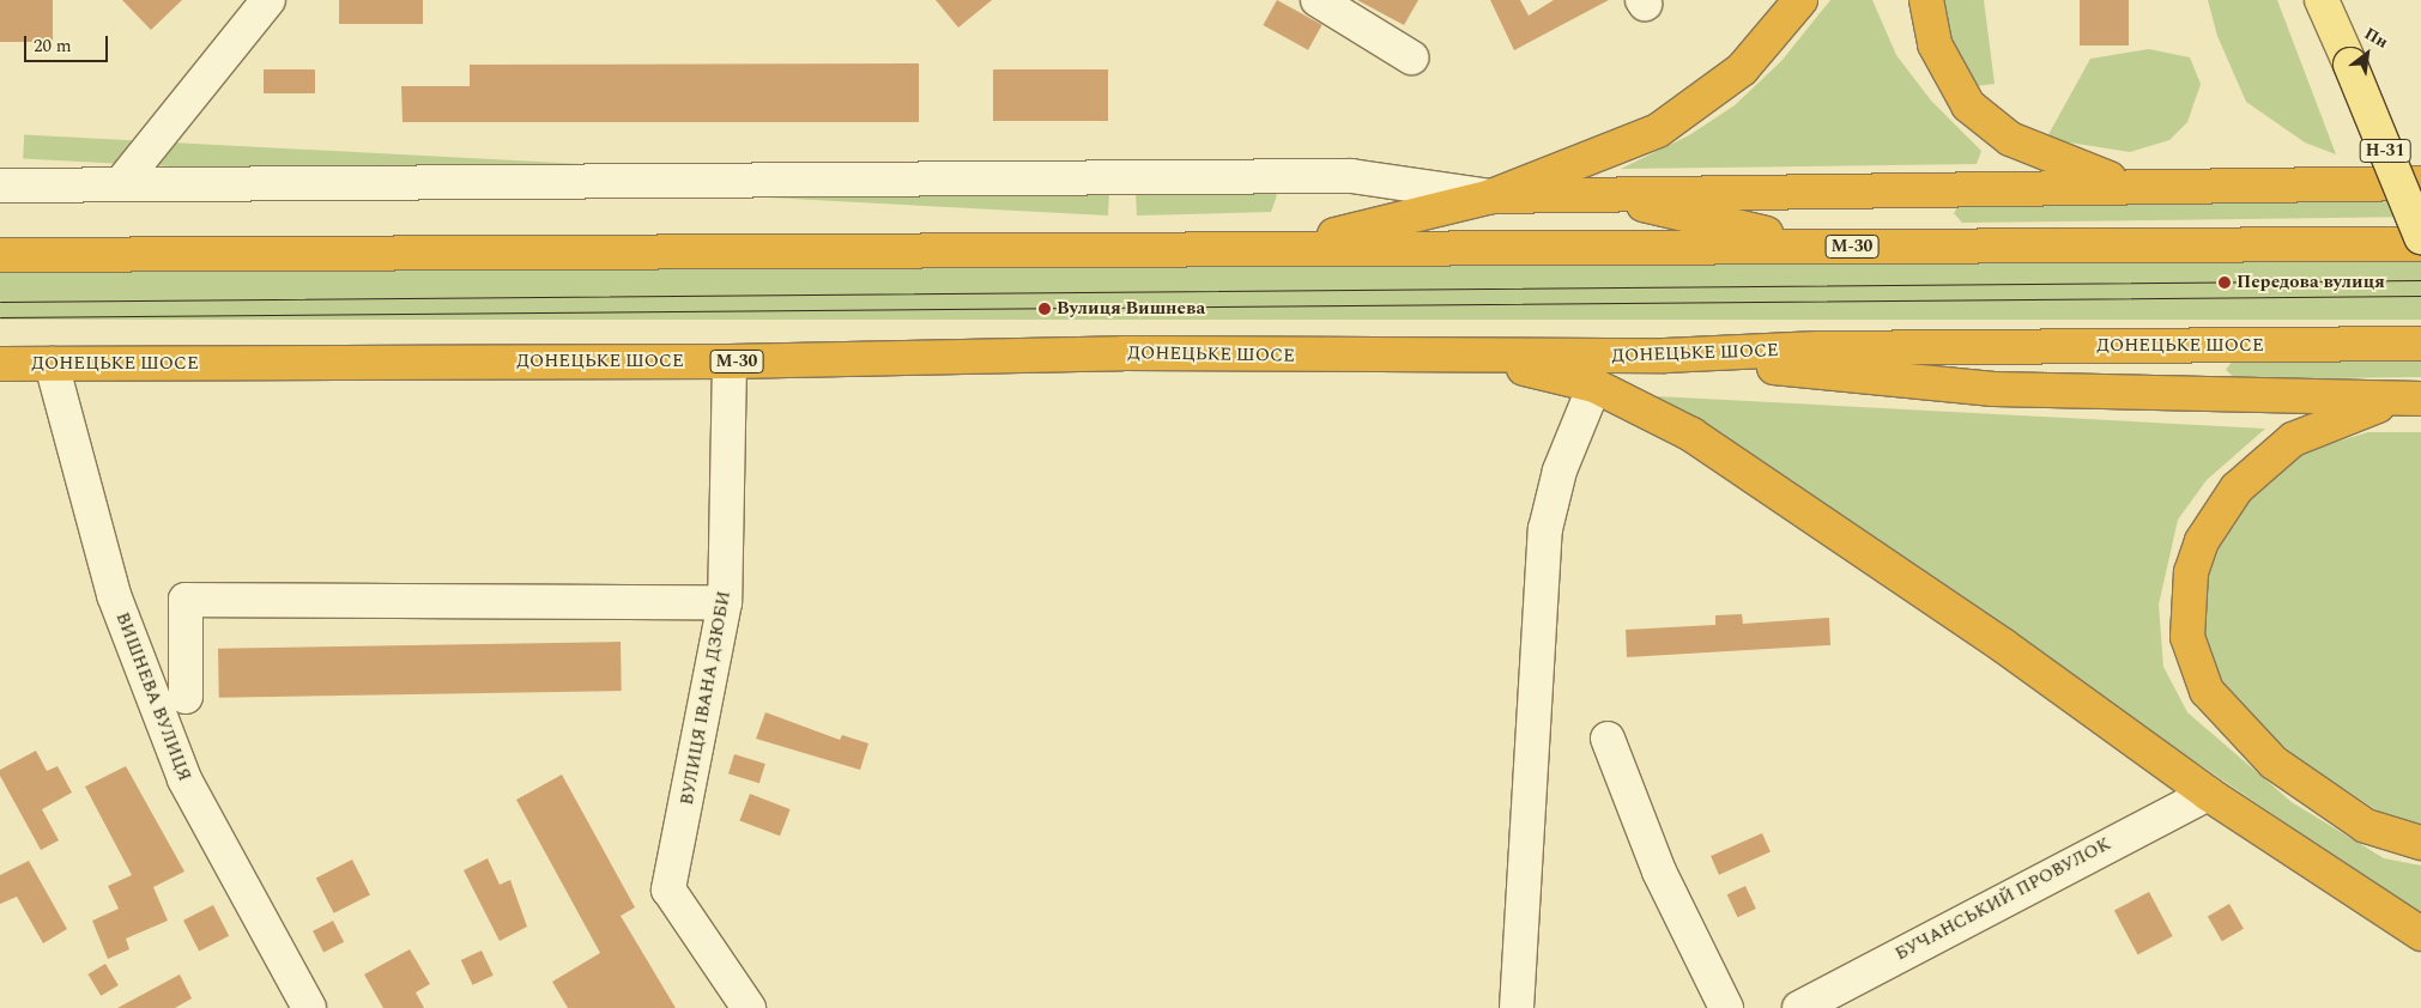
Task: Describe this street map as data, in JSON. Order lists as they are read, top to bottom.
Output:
{
  "streets": {
    "highway": ["М-30", "ДОНЕЦЬКЕ ШОСЕ"],
    "main road": ["Н-31"],
    "street": ["ВИШНЕВА ВУЛИЦЯ", "ВУЛИЦЯ ІВАНА ДЗЮБИ", "БУЧАНСЬКИЙ ПРОВУЛОК"]
  },
  "crossings": [
    ["ДОНЕЦЬКЕ ШОСЕ", "ВИШНЕВА ВУЛИЦЯ"],
    ["ДОНЕЦЬКЕ ШОСЕ", "ВУЛИЦЯ ІВАНА ДЗЮБИ"]
  ],
  "places": ["Передова вулиця", "Вулиця Вишнева"],
  "scale_bar": "20 m",
  "north": "top right"
}
